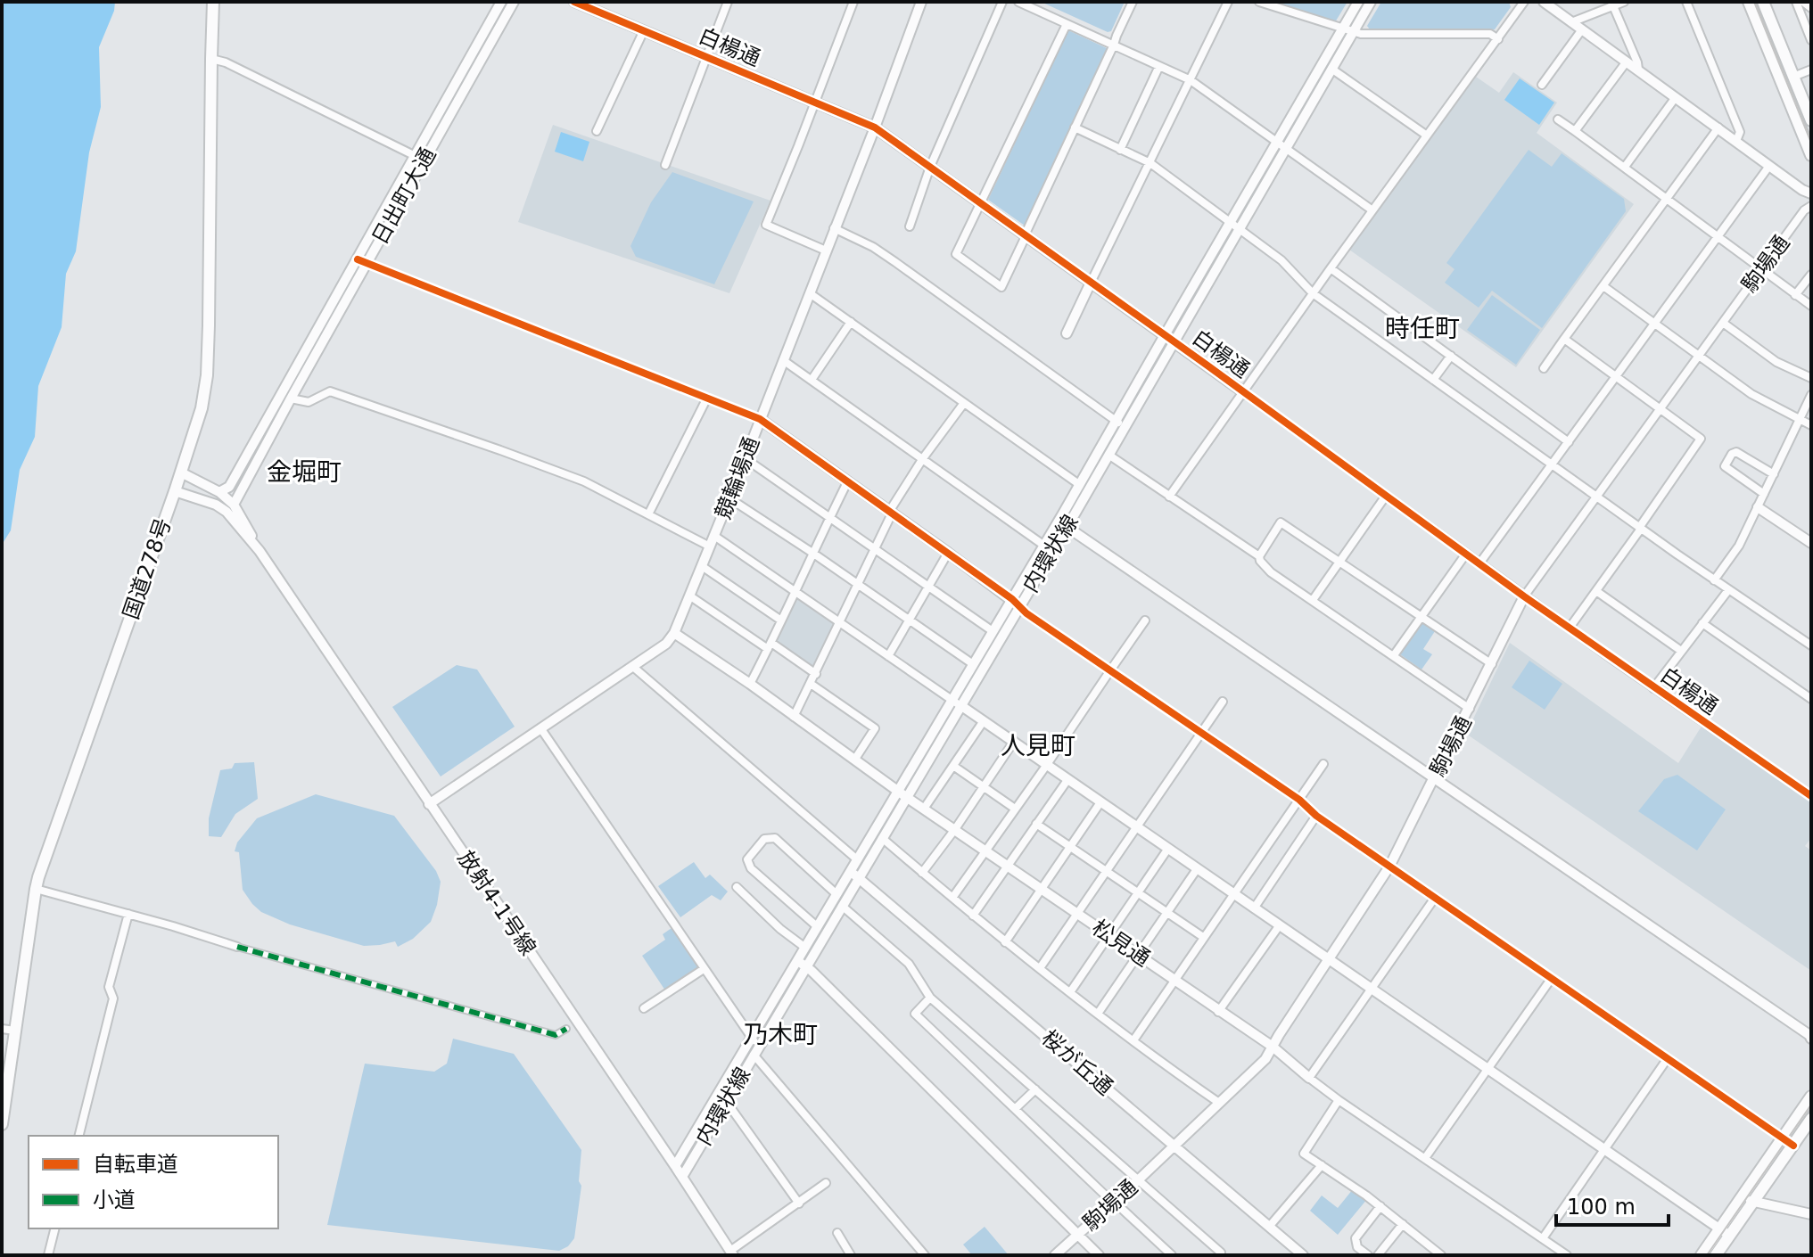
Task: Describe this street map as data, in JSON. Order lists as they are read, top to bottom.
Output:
{
  "streets": {
    "main road": ["国道278号"],
    "street": [
      "白楊通",
      "日出町大通",
      "駒場通",
      "競輪場通",
      "内環状線",
      "放射4-1号線",
      "松見通",
      "桜が丘通"
    ]
  },
  "crossings": [
    ["白楊通", "駒場通"],
    ["白楊通", "競輪場通"],
    ["白楊通", "内環状線"],
    ["日出町大通", "放射4-1号線"],
    ["駒場通", "松見通"],
    ["駒場通", "桜が丘通"],
    ["競輪場通", "放射4-1号線"],
    ["競輪場通", "松見通"],
    ["内環状線", "放射4-1号線"],
    ["内環状線", "松見通"],
    ["内環状線", "桜が丘通"],
    ["国道278号", "放射4-1号線"]
  ],
  "districts": [
    "時任町",
    "金堀町",
    "人見町",
    "乃木町"
  ],
  "legend": ["自転車道", "小道"],
  "scale_bar": "100 m"
}
